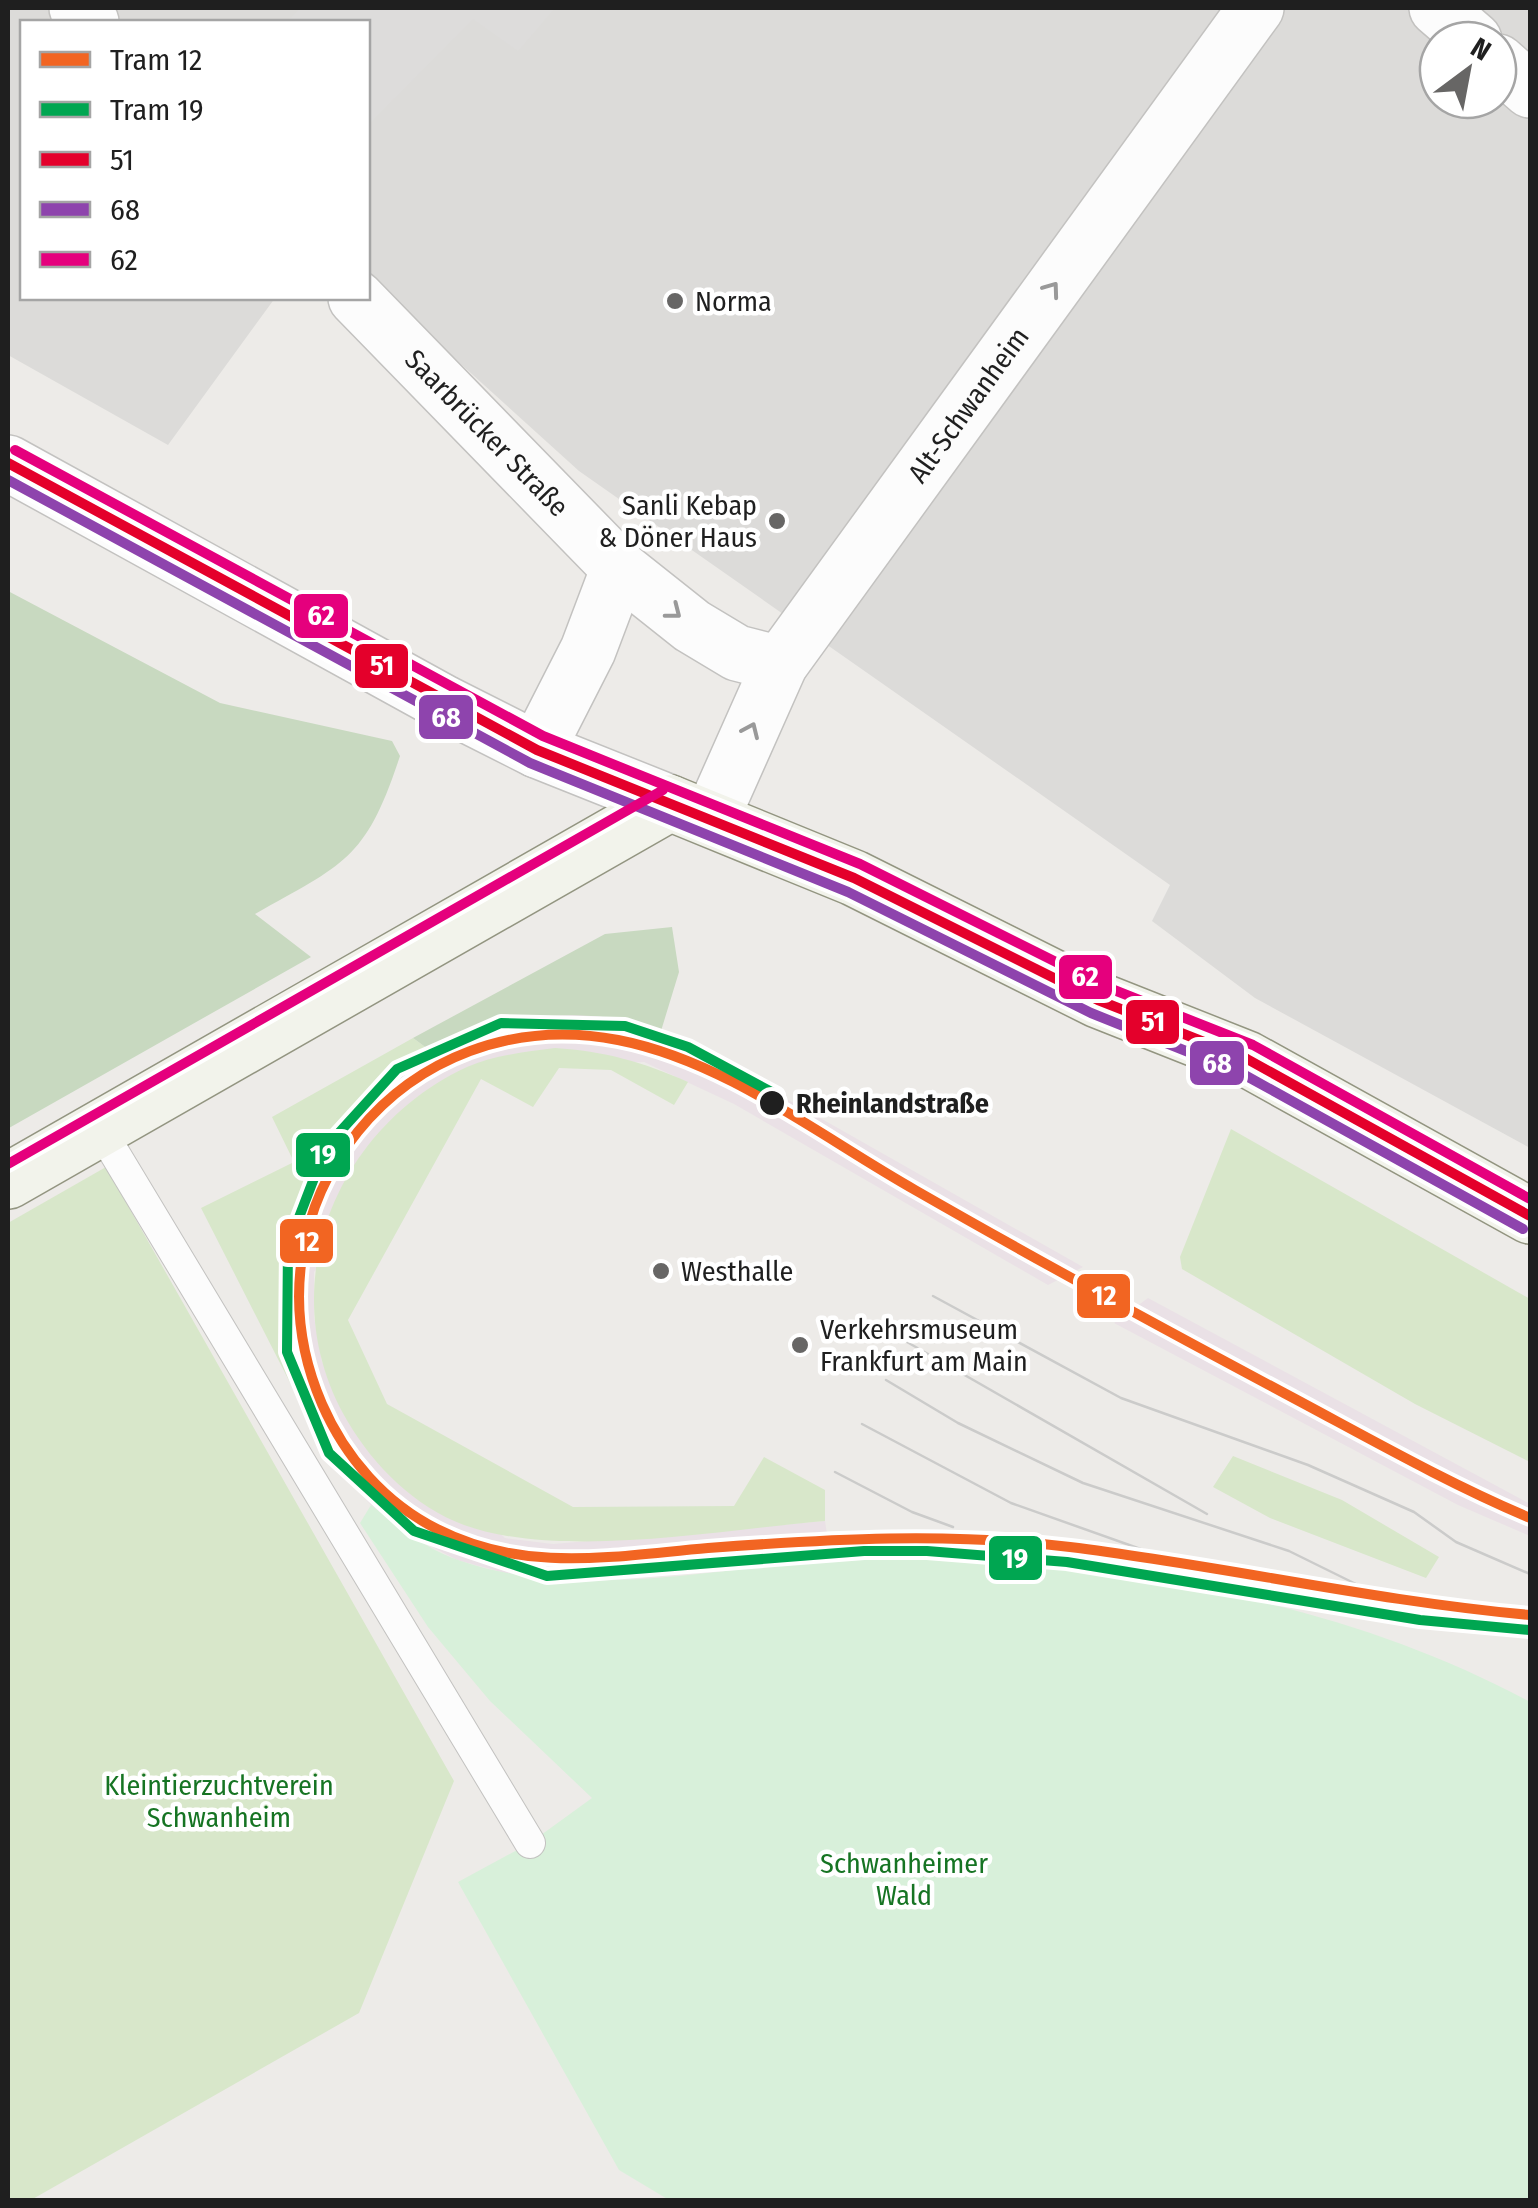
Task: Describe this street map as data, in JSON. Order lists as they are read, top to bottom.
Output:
{
  "streets": {
    "street": ["Alt-Schwanheim", "Saarbrücker Straße"]
  },
  "crossings": [
    ["Alt-Schwanheim", "Saarbrücker Straße"]
  ],
  "one_way": ["Alt-Schwanheim"],
  "parks": ["Kleintierzuchtverein Schwanheim", "Schwanheimer Wald"],
  "places": [
    "Norma",
    "Sanli Kebap & Döner Haus",
    "Rheinlandstraße",
    "Westhalle",
    "Verkehrsmuseum Frankfurt am Main"
  ],
  "lines": [
    "transit line 62",
    "transit line 51",
    "transit line 68",
    "tram line 19",
    "tram line 12"
  ],
  "legend": [
    "Tram 12",
    "Tram 19",
    "51",
    "68",
    "62"
  ],
  "north": "top right"
}
